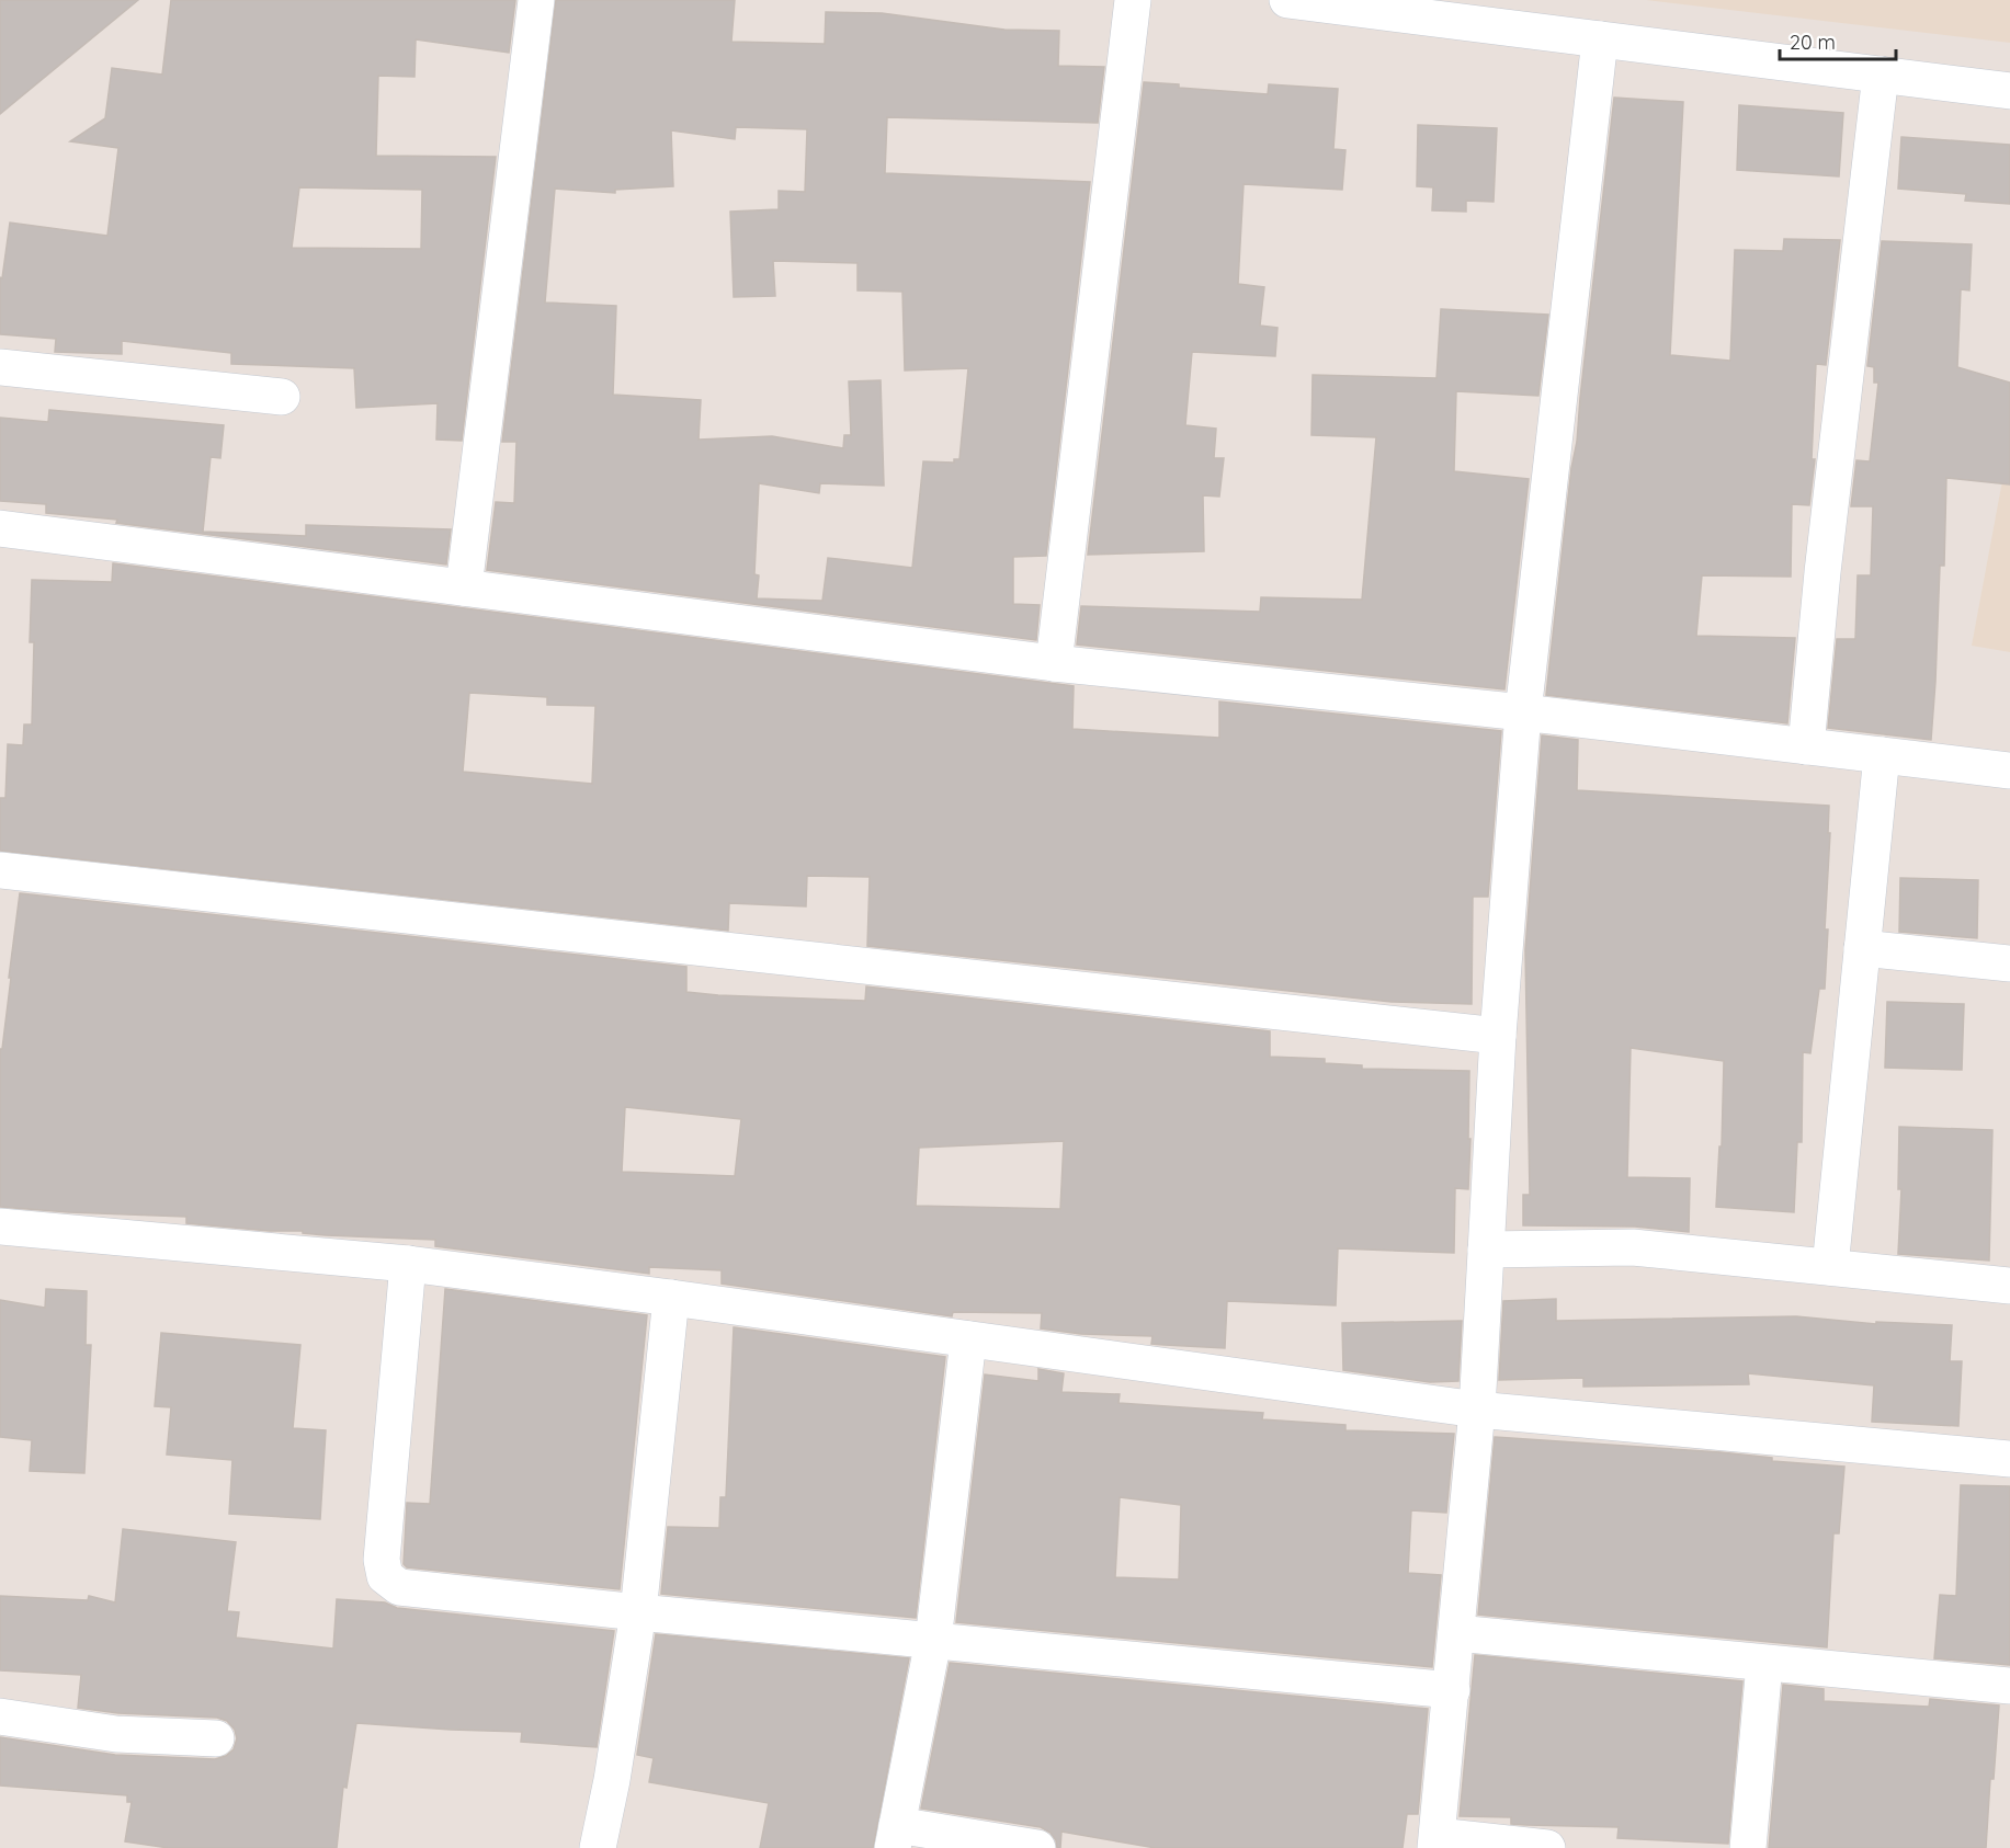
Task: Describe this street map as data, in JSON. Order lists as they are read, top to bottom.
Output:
{
  "scale_bar": "20 m"
}
